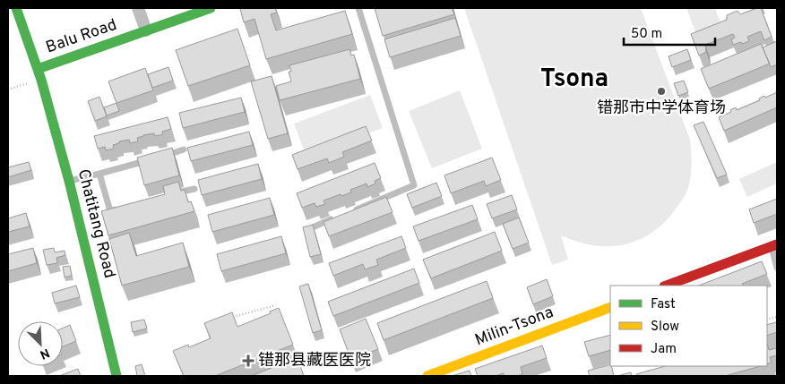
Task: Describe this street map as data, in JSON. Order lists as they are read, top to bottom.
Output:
{
  "streets": {
    "main road": ["Balu Road", "Chatitang Road", "Milin-Tsona"]
  },
  "crossings": [
    ["Balu Road", "Chatitang Road"]
  ],
  "districts": ["Tsona"],
  "places": {
    "other": ["错那市中学体育场"],
    "health": ["错那县藏医医院"]
  },
  "legend": ["Fast", "Slow", "Jam"],
  "scale_bar": "50 m",
  "north": "bottom right"
}
